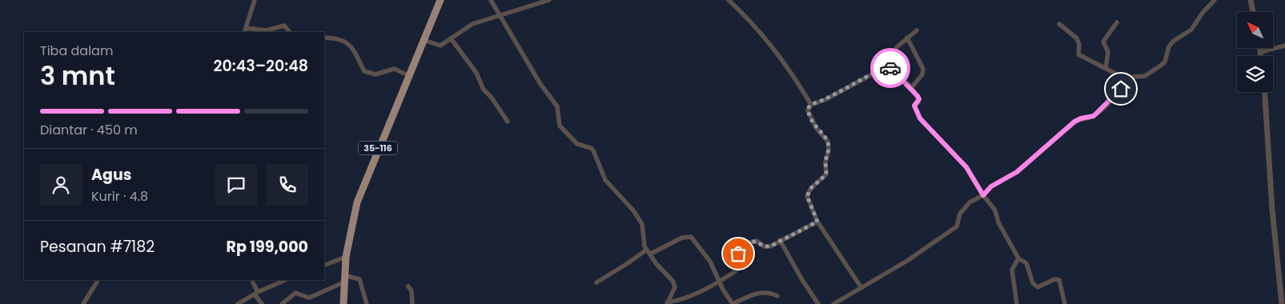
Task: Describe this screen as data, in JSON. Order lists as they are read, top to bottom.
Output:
{
  "streets": {
    "main road": ["35-116"]
  },
  "north": "top left",
  "page": {
    "heading": ["3 mnt", "Tiba dalam", "20:43–20:48"],
    "panel": [
      "Agus",
      "Kurir · 4.8",
      "Pesanan #7182",
      "Rp 199,000"
    ],
    "bar": "Diantar · 450 m"
  }
}
